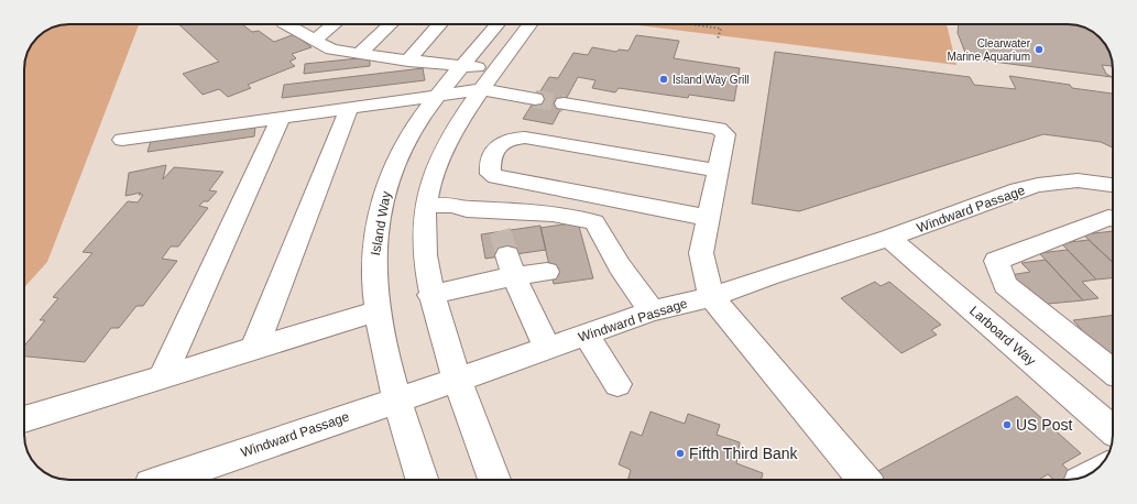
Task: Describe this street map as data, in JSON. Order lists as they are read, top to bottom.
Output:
{
  "streets": {
    "street": ["Windward Passage", "Island Way", "Larboard Way"]
  },
  "crossings": [
    ["Windward Passage", "Island Way"],
    ["Windward Passage", "Larboard Way"]
  ],
  "places": [
    "Clearwater Marine Aquarium",
    "Island Way Grill",
    "US Post",
    "Fifth Third Bank"
  ]
}
